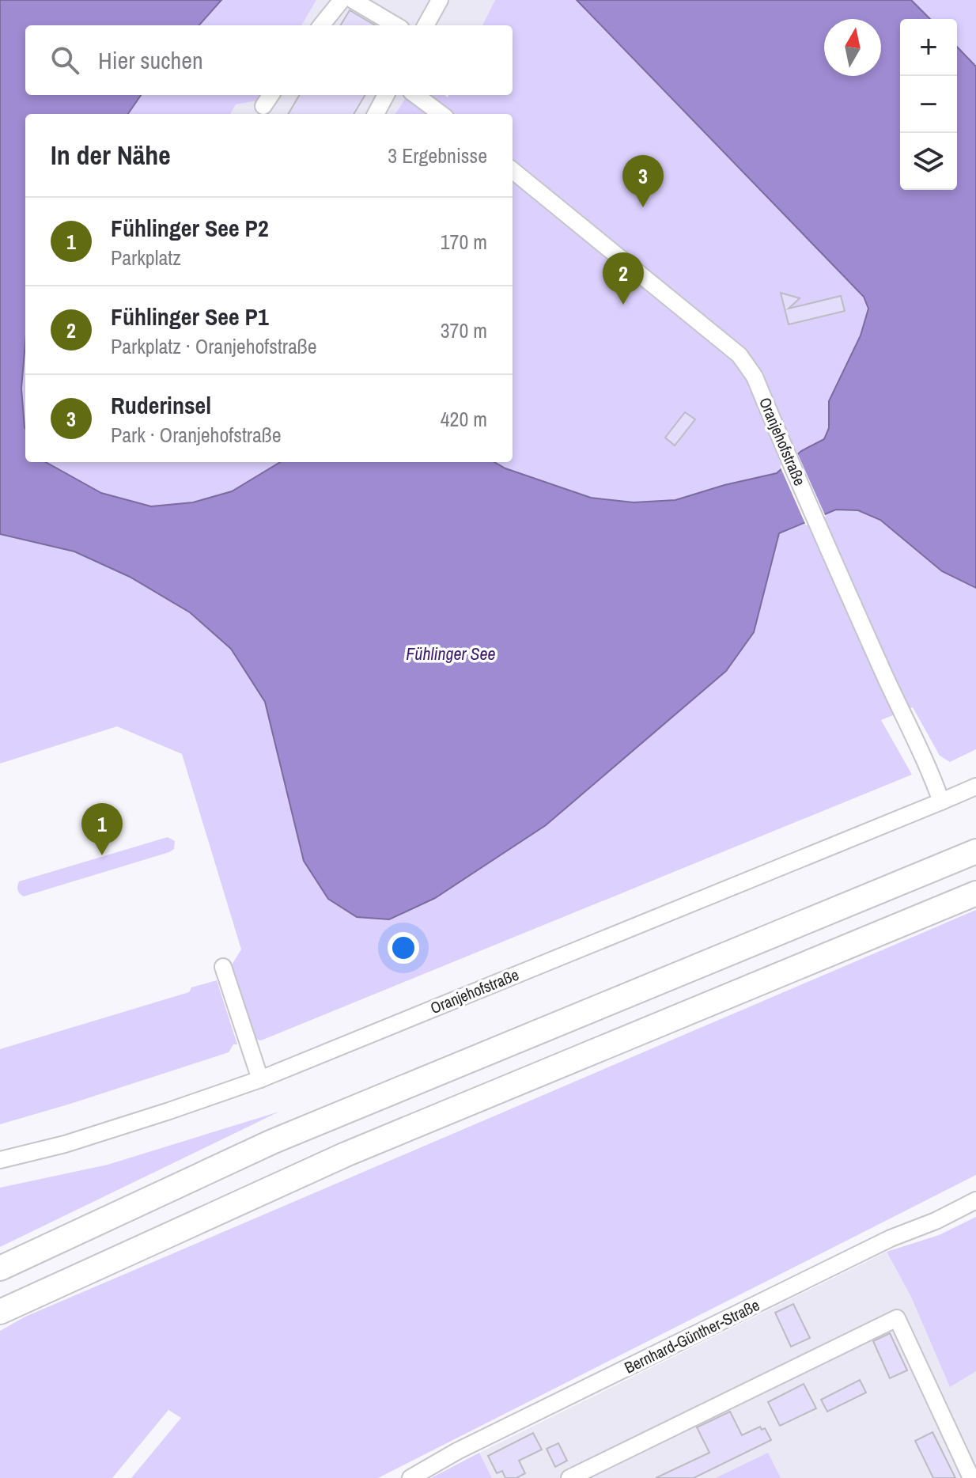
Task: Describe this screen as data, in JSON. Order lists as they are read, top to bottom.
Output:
{
  "streets": {
    "street": ["Oranjehofstraße", "Bernhard-Günther-Straße"]
  },
  "water": ["Fühlinger See"],
  "north": "top",
  "page": {
    "map_buttons": ["+", "−"],
    "search": "Hier suchen",
    "heading": ["In der Nähe", "3 Ergebnisse"],
    "pins": ["3", "2", "1"],
    "list": [
      {
        "mark": "1",
        "name": "Fühlinger See P2",
        "note": "Parkplatz",
        "value": "170 m"
      },
      {
        "mark": "2",
        "name": "Fühlinger See P1",
        "note": "Parkplatz · Oranjehofstraße",
        "value": "370 m"
      },
      {
        "mark": "3",
        "name": "Ruderinsel",
        "note": "Park · Oranjehofstraße",
        "value": "420 m"
      }
    ]
  }
}
